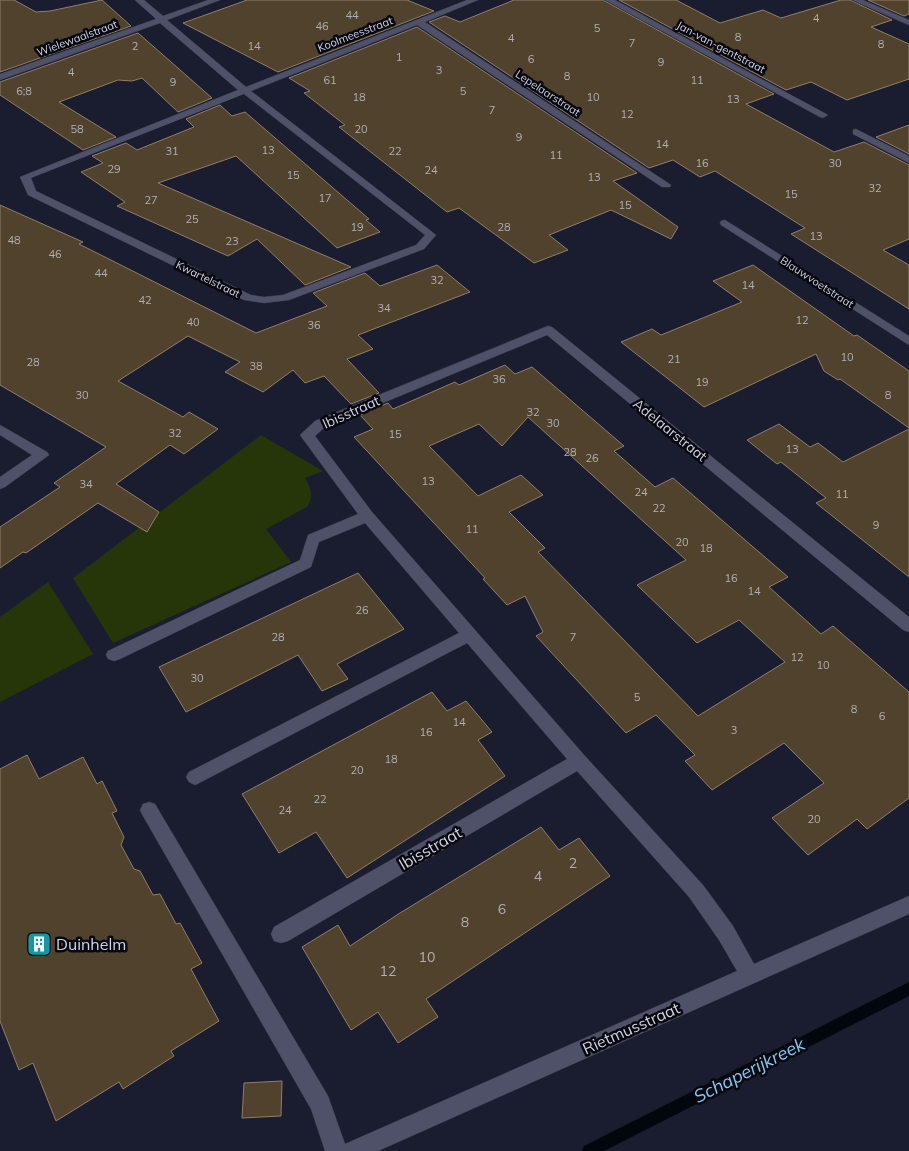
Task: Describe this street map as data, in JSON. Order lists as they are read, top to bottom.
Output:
{
  "streets": {
    "street": [
      "Koolmeesstraat",
      "Wielewaalstraat",
      "Jan-van-gentstraat",
      "Lepelaarstraat",
      "Kwartelstraat",
      "Blauwvoetstraat",
      "Ibisstraat",
      "Adelaarstraat",
      "Rietmusstraat"
    ]
  },
  "crossings": [
    ["Koolmeesstraat", "Lepelaarstraat"],
    ["Koolmeesstraat", "Kwartelstraat"],
    ["Wielewaalstraat", "Kwartelstraat"],
    ["Ibisstraat", "Adelaarstraat"],
    ["Ibisstraat", "Rietmusstraat"]
  ],
  "water": ["Schaperijkreek"],
  "places": {
    "building": ["Duinhelm"]
  },
  "house_numbers": [
    "44",
    "4",
    "46",
    "5",
    "8",
    "4",
    "7",
    "8",
    "2",
    "14",
    "1",
    "6",
    "9",
    "3",
    "4",
    "8",
    "61",
    "11",
    "9",
    "6;8",
    "5",
    "18",
    "10",
    "13",
    "7",
    "12",
    "58",
    "20",
    "9",
    "14",
    "13",
    "31",
    "22",
    "11",
    "16",
    "30",
    "29",
    "24",
    "15",
    "13",
    "32",
    "15",
    "17",
    "27",
    "15",
    "25",
    "19",
    "28",
    "13",
    "48",
    "23",
    "46",
    "44",
    "32",
    "14",
    "42",
    "34",
    "12",
    "40",
    "36",
    "10",
    "21",
    "28",
    "38",
    "36",
    "19",
    "30",
    "8",
    "32",
    "30",
    "32",
    "15",
    "13",
    "28",
    "26",
    "13",
    "34",
    "24",
    "11",
    "22",
    "9",
    "11",
    "20",
    "18",
    "16",
    "14",
    "26",
    "28",
    "7",
    "12",
    "10",
    "30",
    "5",
    "8",
    "6",
    "14",
    "3",
    "16",
    "18",
    "20",
    "22",
    "24",
    "20",
    "2",
    "4",
    "6",
    "8",
    "10",
    "12"
  ]
}
